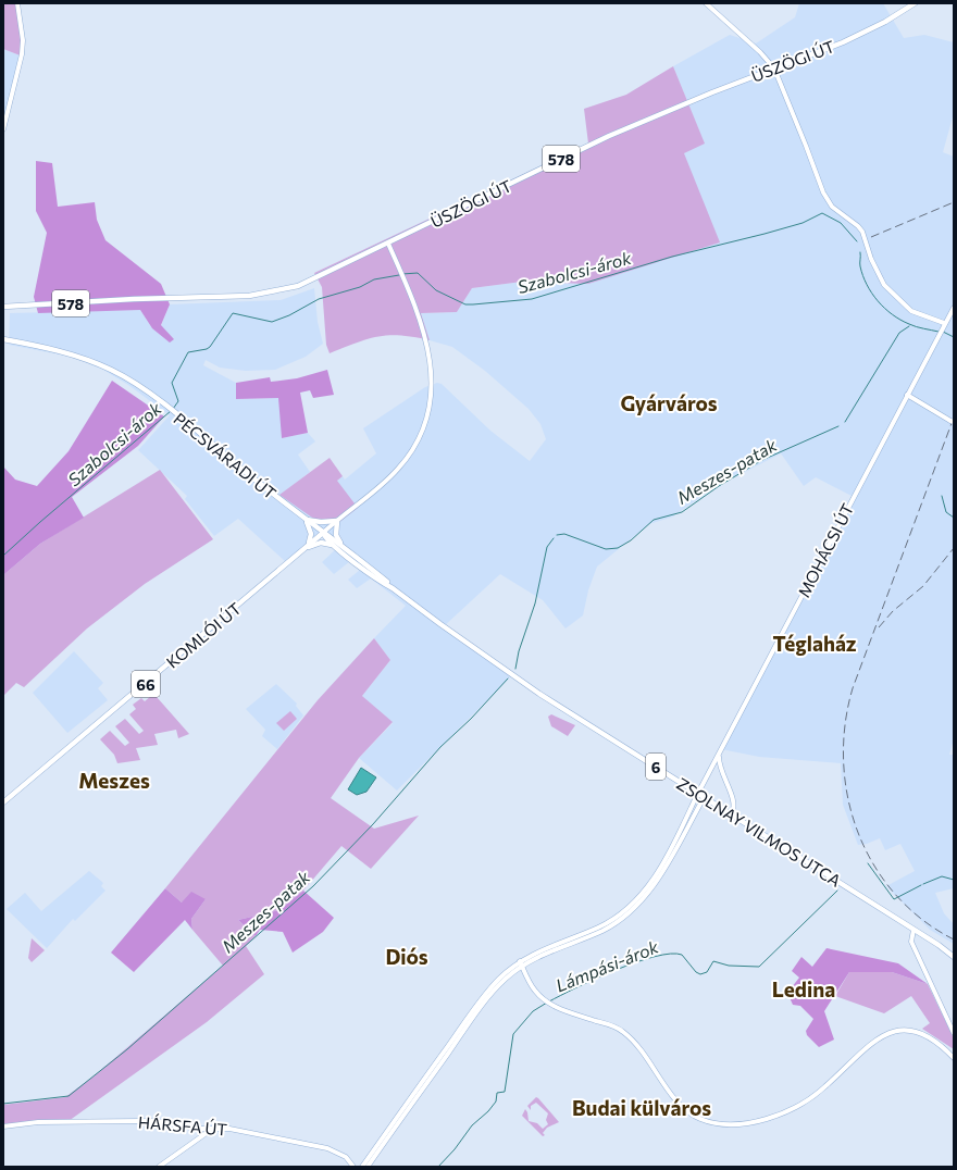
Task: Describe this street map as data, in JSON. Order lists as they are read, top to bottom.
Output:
{
  "streets": {
    "main road": [
      "ÜSZÖGI ÚT",
      "578",
      "PÉCSVÁRADI ÚT",
      "KOMLÓI ÚT",
      "66",
      "6",
      "ZSOLNAY VILMOS UTCA"
    ],
    "street": ["MOHÁCSI ÚT", "HÁRSFA ÚT"]
  },
  "crossings": [
    ["PÉCSVÁRADI ÚT", "KOMLÓI ÚT"],
    ["PÉCSVÁRADI ÚT", "ZSOLNAY VILMOS UTCA"],
    ["MOHÁCSI ÚT", "ZSOLNAY VILMOS UTCA"],
    ["KOMLÓI ÚT", "ZSOLNAY VILMOS UTCA"]
  ],
  "districts": [
    "Gyárváros",
    "Téglaház",
    "Meszes",
    "Diós",
    "Ledina",
    "Budai külváros"
  ],
  "water": ["Szabolcsi-árok", "Meszes-patak", "Lámpási-árok"]
}
